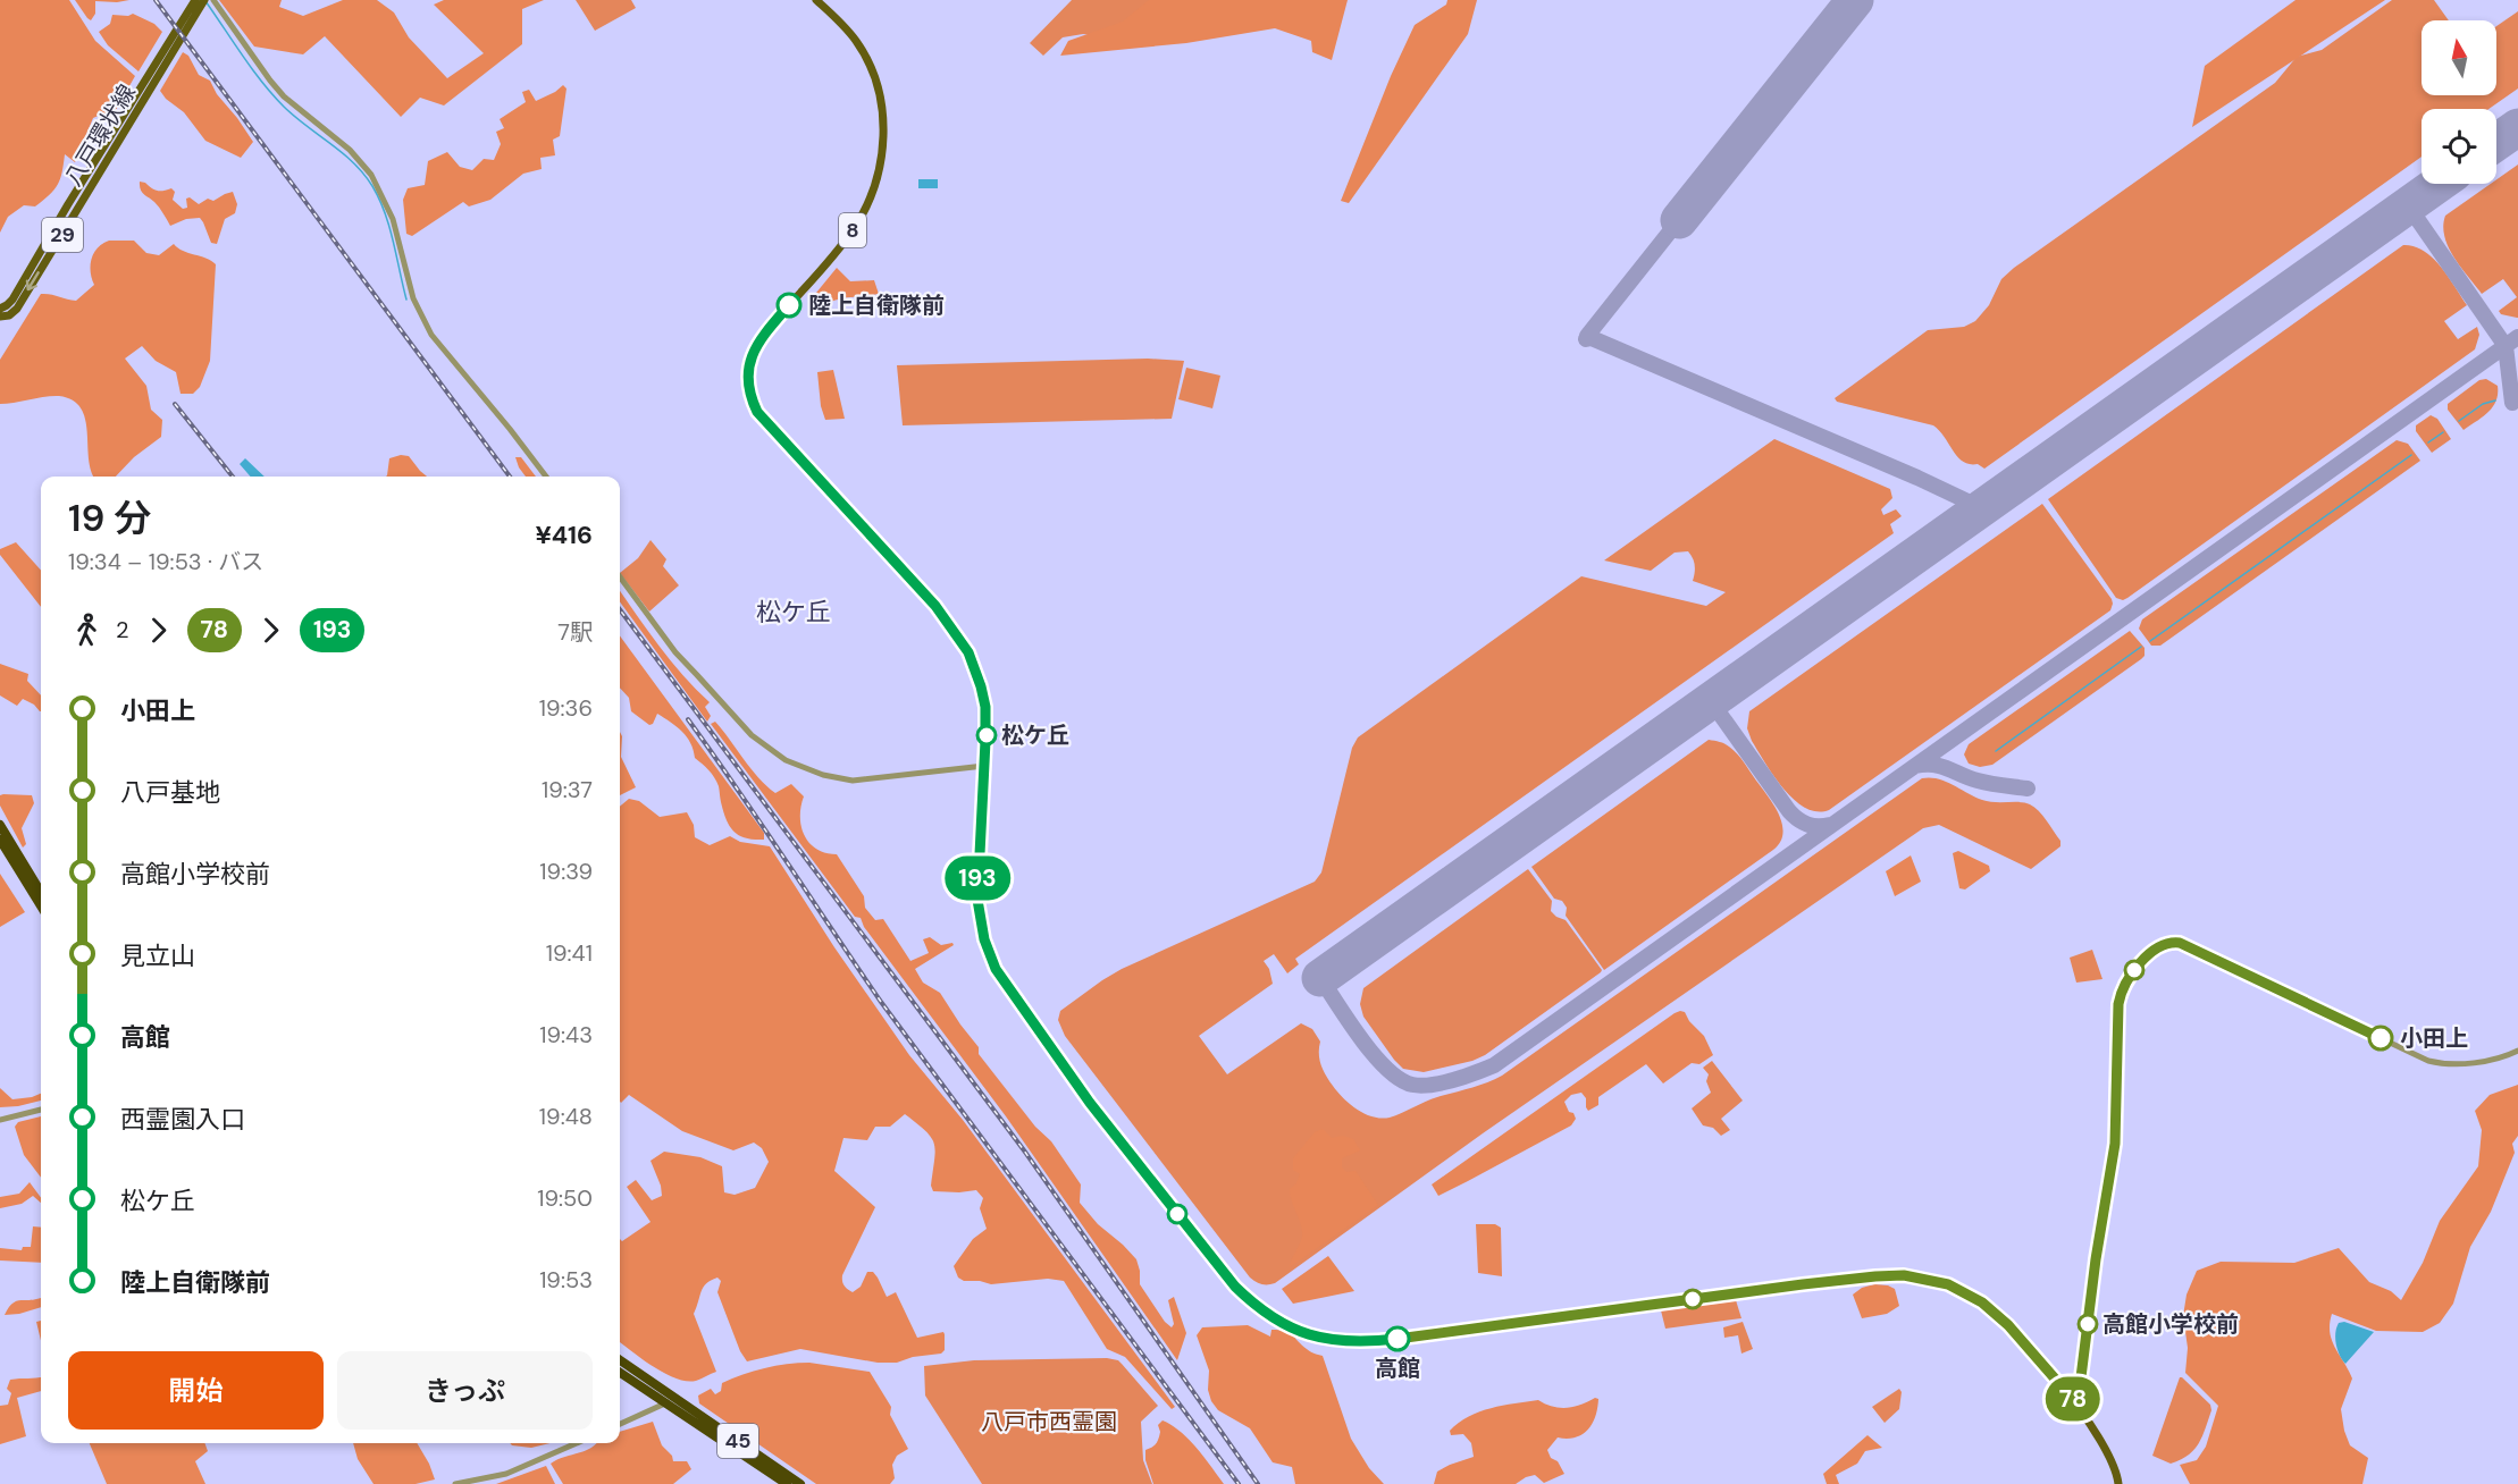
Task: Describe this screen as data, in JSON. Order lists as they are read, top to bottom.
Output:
{
  "streets": {
    "highway": ["45"],
    "main road": ["八戸環状線", "8", "29"]
  },
  "districts": ["松ケ丘"],
  "parks": ["八戸市西霊園"],
  "places": [
    "陸上自衛隊前",
    "松ケ丘",
    "小田上",
    "高館小学校前",
    "高館"
  ],
  "lines": ["bus line 193", "bus line 78"],
  "north": "top",
  "page": {
    "on_map": ["78", "193"],
    "heading": ["19 分", "19:34 – 19:53 · バス", "¥416"],
    "legs": [
      "2",
      "78",
      "193",
      "7駅"
    ],
    "list": [
      {
        "name": "小田上",
        "value": "19:36"
      },
      {
        "name": "八戸基地",
        "value": "19:37"
      },
      {
        "name": "高館小学校前",
        "value": "19:39"
      },
      {
        "name": "見立山",
        "value": "19:41"
      },
      {
        "name": "高館",
        "value": "19:43"
      },
      {
        "name": "西霊園入口",
        "value": "19:48"
      },
      {
        "name": "松ケ丘",
        "value": "19:50"
      },
      {
        "name": "陸上自衛隊前",
        "value": "19:53"
      }
    ],
    "buttons": ["開始", "きっぷ"]
  }
}
